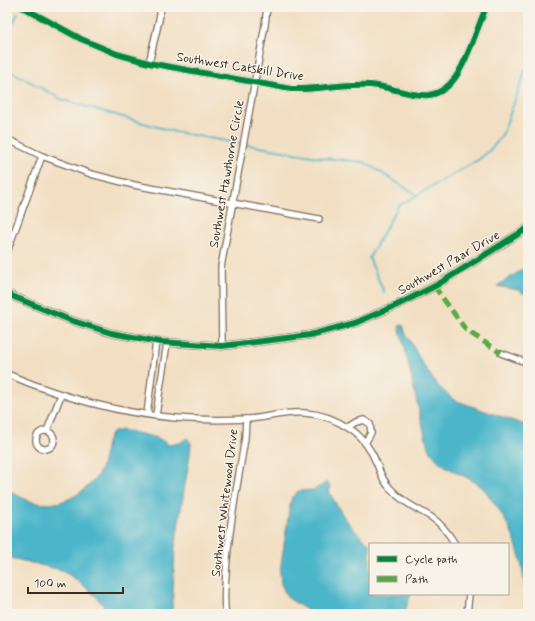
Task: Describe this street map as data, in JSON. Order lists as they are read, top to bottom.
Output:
{
  "streets": {
    "street": [
      "Southwest Catskill Drive",
      "Southwest Hawthorne Circle",
      "Southwest Paar Drive",
      "Southwest Whitewood Drive"
    ]
  },
  "crossings": [
    ["Southwest Catskill Drive", "Southwest Hawthorne Circle"],
    ["Southwest Hawthorne Circle", "Southwest Paar Drive"]
  ],
  "legend": ["Cycle path", "Path"],
  "scale_bar": "100 m"
}
